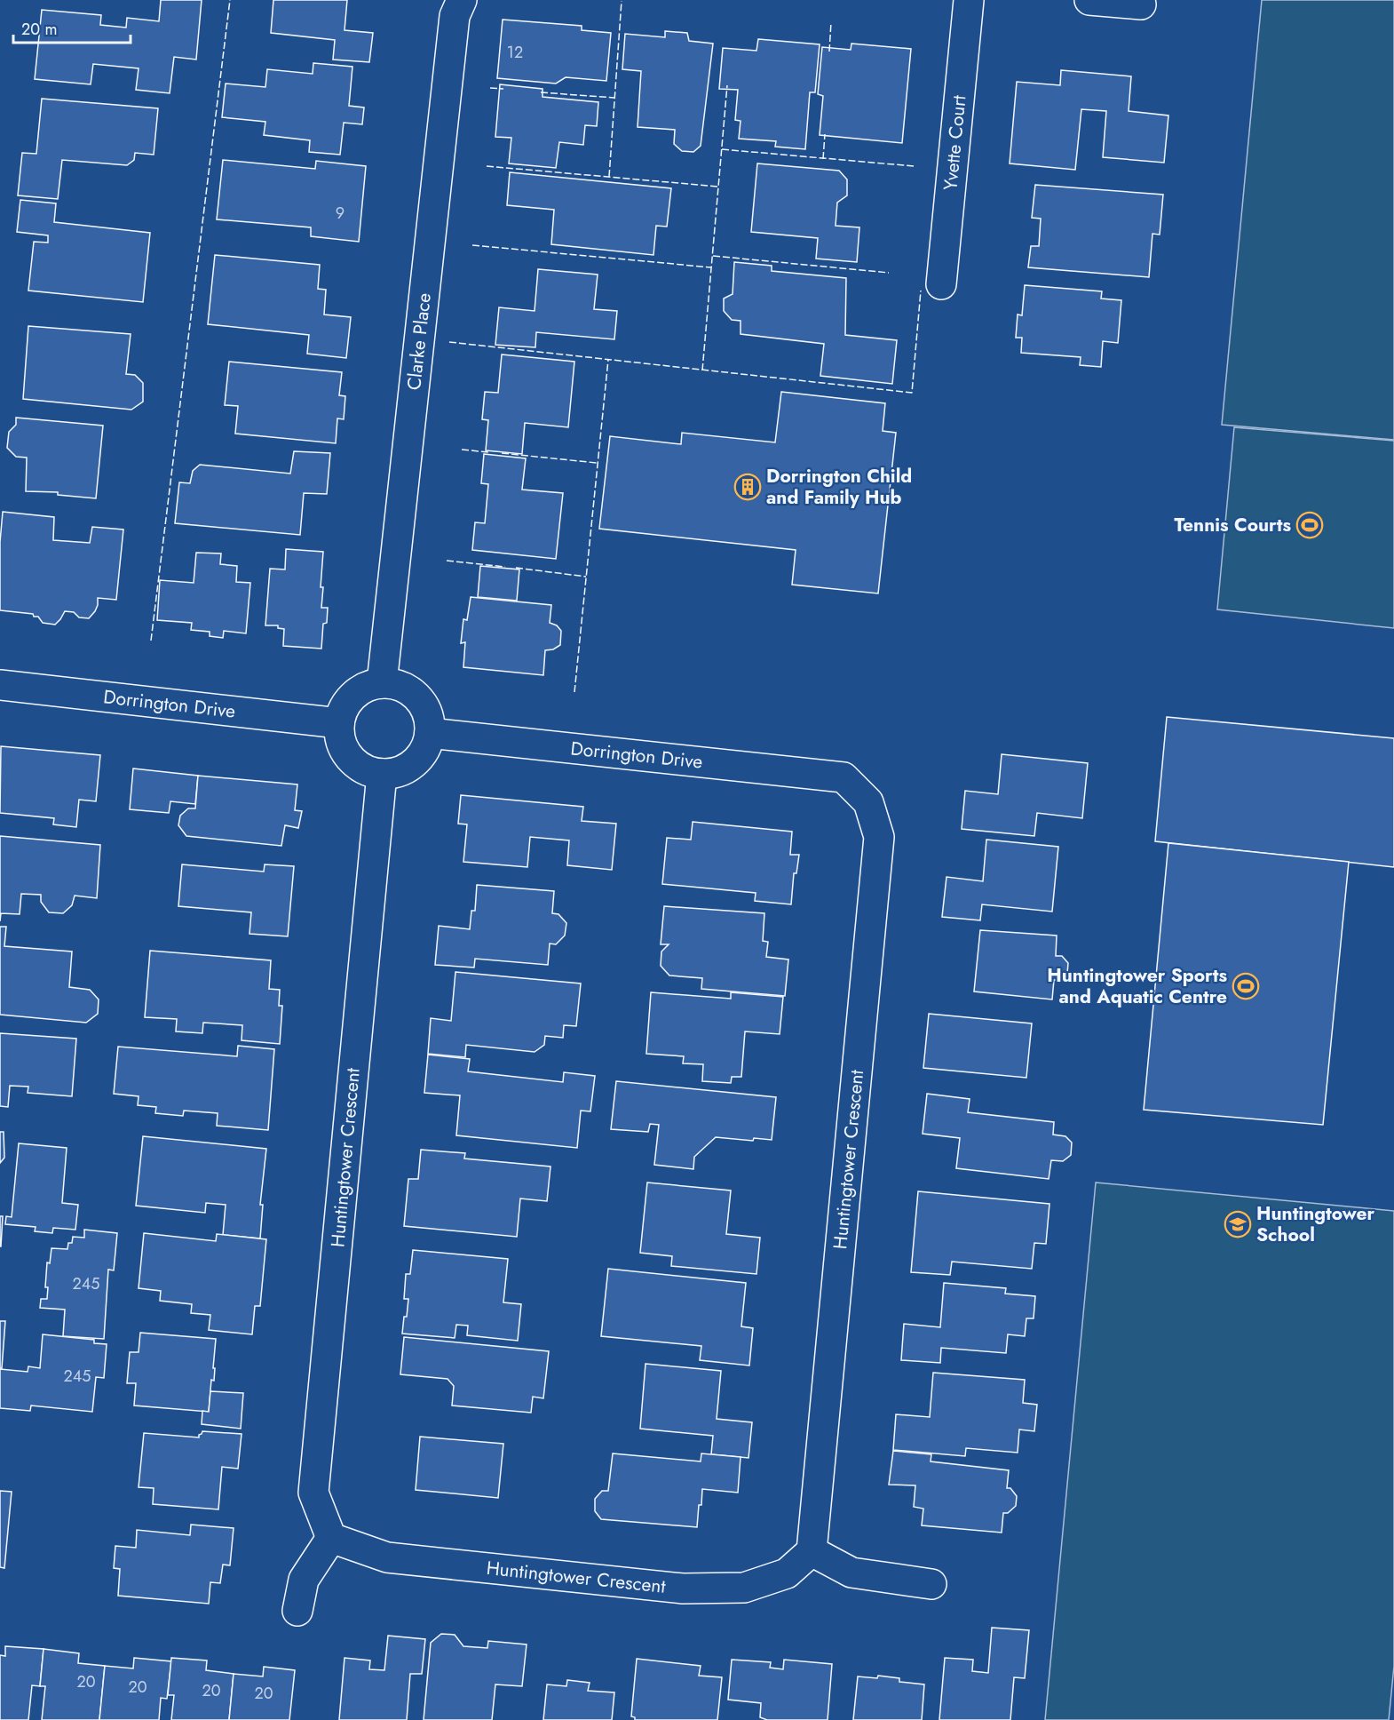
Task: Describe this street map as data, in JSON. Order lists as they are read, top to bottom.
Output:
{
  "streets": {
    "street": [
      "Yvette Court",
      "Clarke Place",
      "Dorrington Drive",
      "Huntingtower Crescent"
    ]
  },
  "crossings": [
    ["Clarke Place", "Dorrington Drive"],
    ["Clarke Place", "Huntingtower Crescent"],
    ["Dorrington Drive", "Huntingtower Crescent"]
  ],
  "places": {
    "building": ["Dorrington Child and Family Hub"],
    "sports": ["Tennis Courts", "Huntingtower Sports and Aquatic Centre"],
    "school or university": ["Huntingtower School"]
  },
  "house_numbers": [
    "12",
    "9",
    "245",
    "245",
    "20",
    "20",
    "20",
    "20"
  ],
  "scale_bar": "20 m"
}
